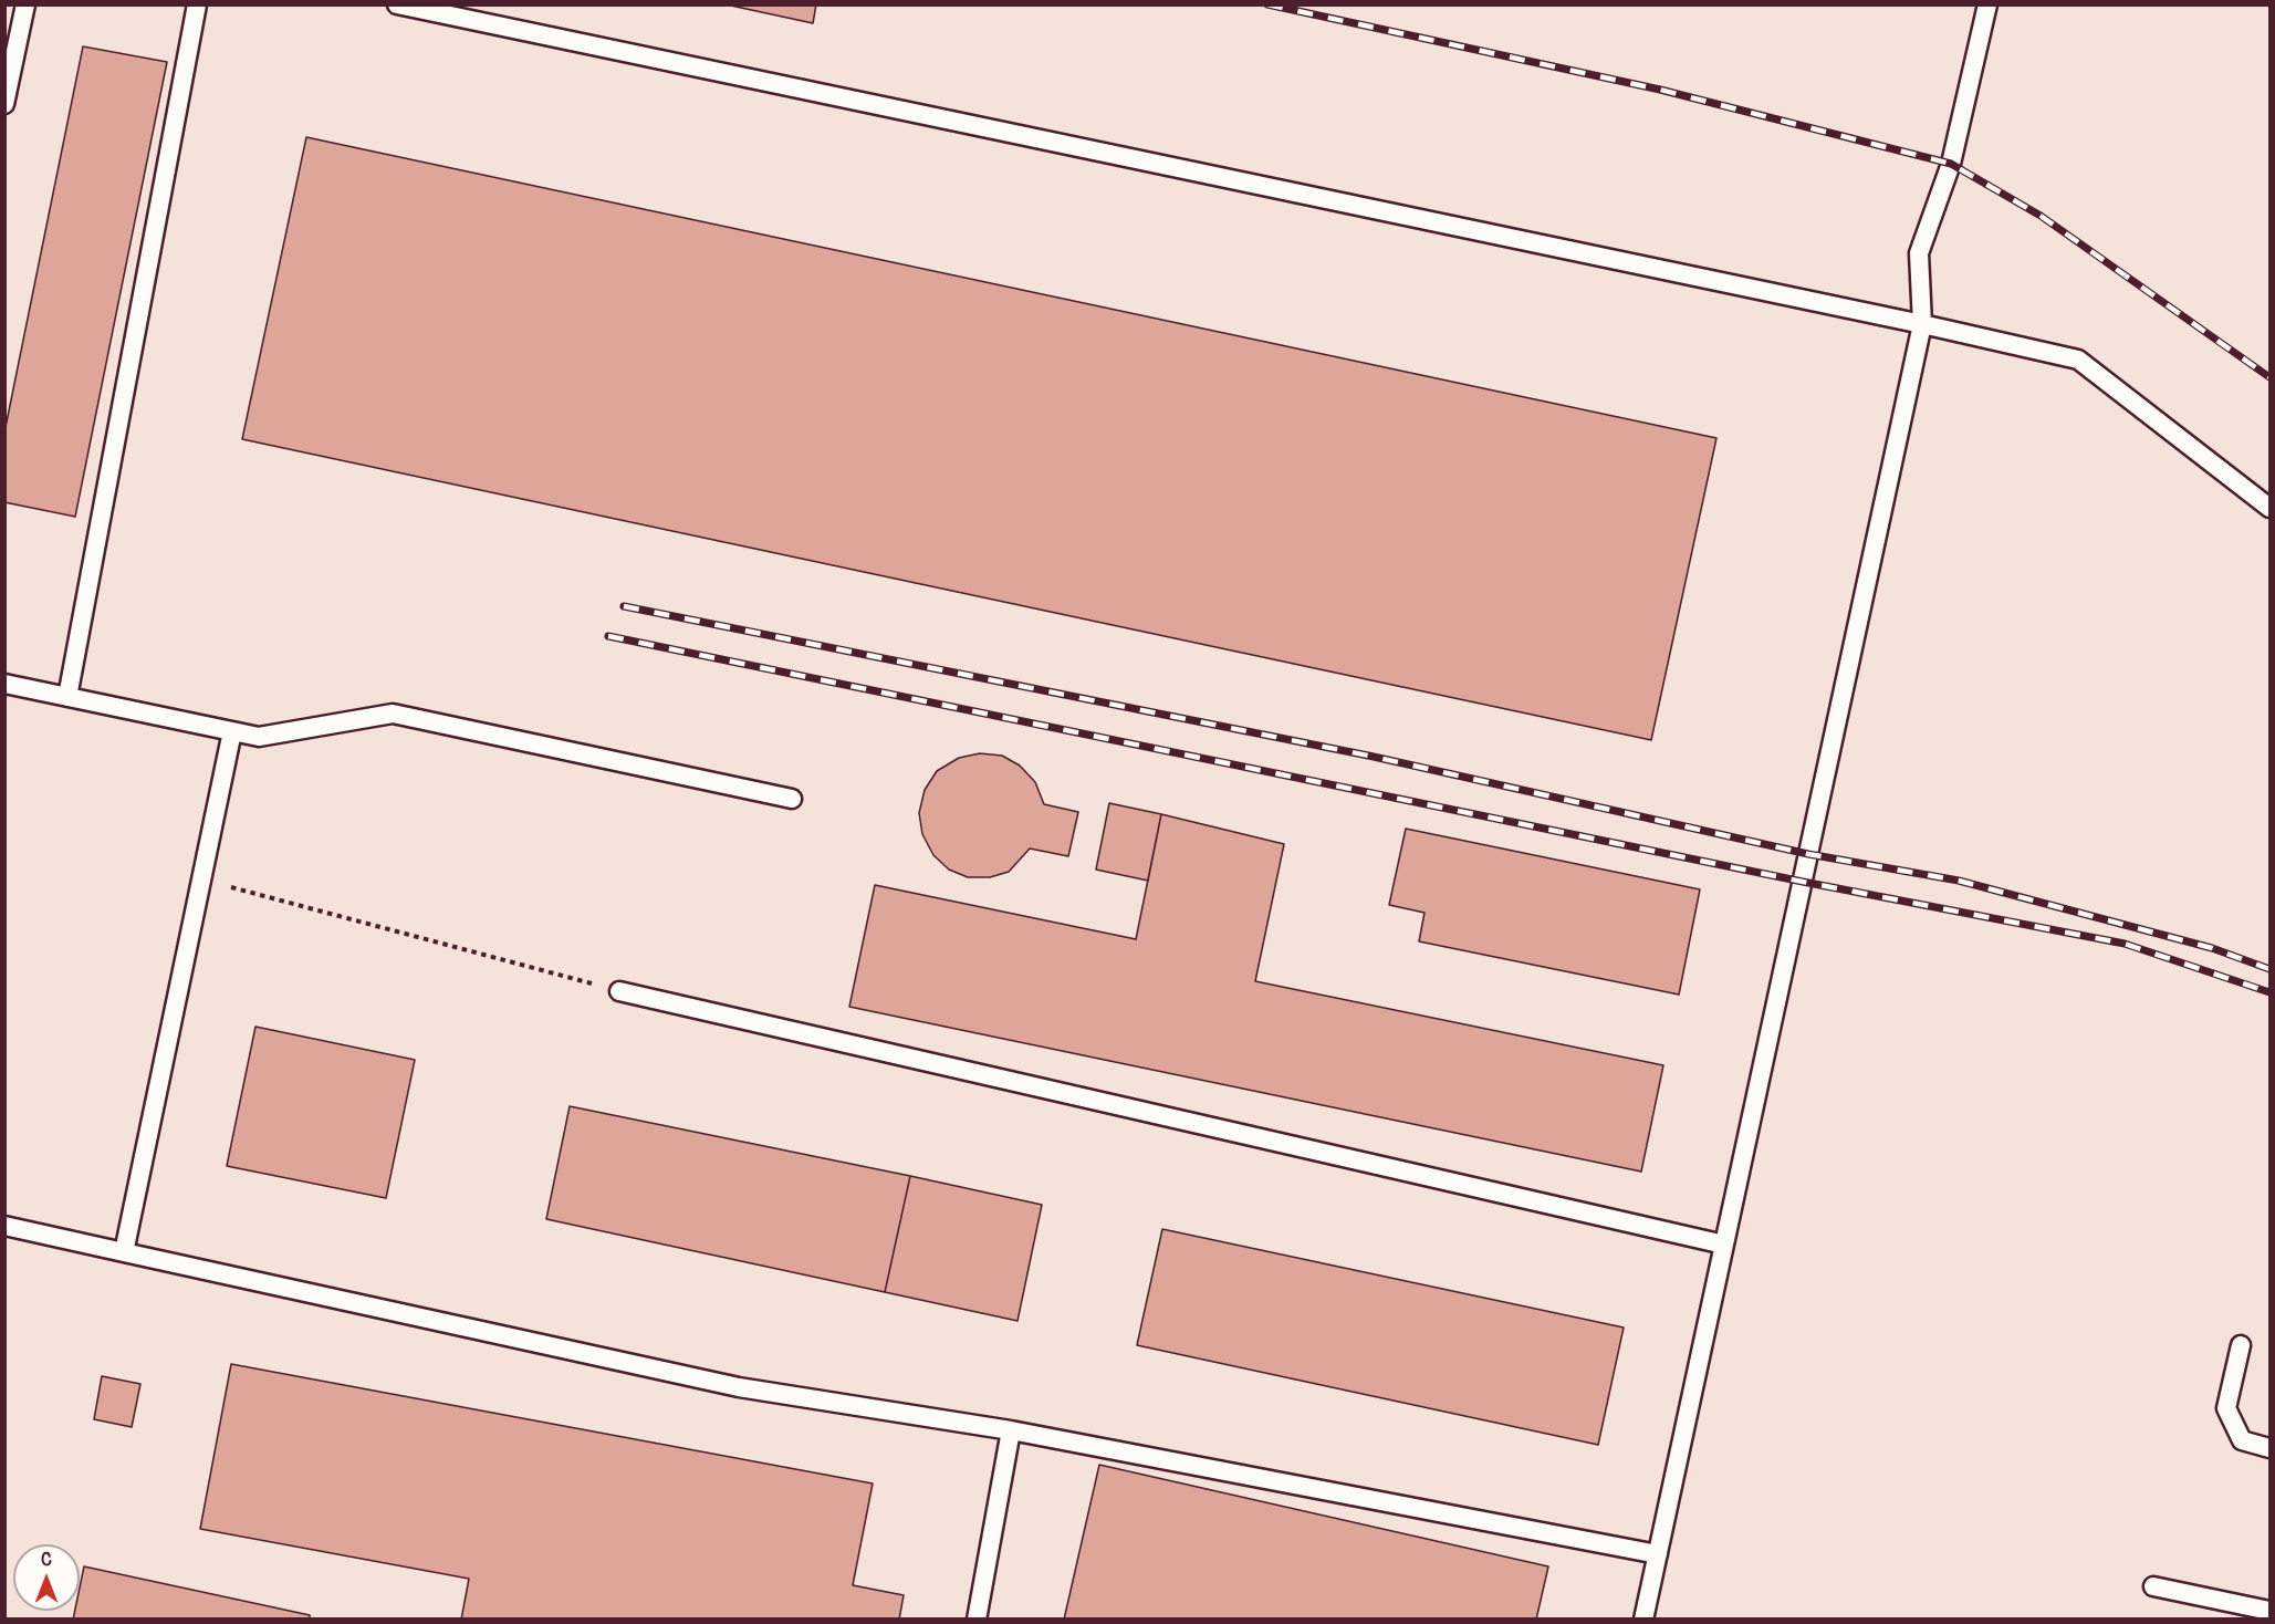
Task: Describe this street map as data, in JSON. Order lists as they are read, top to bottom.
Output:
{
  "north": "top"
}
